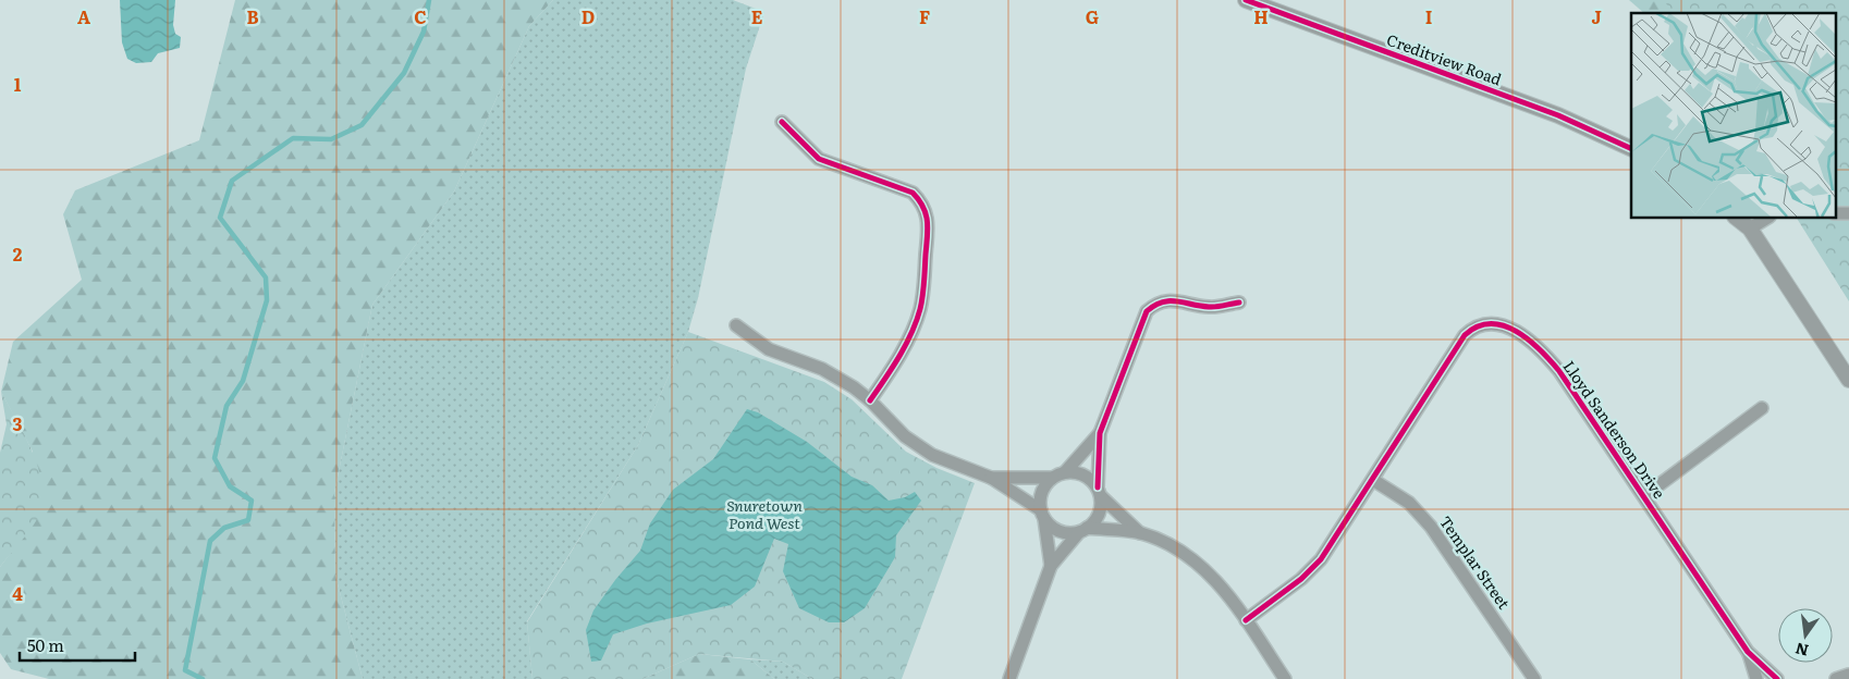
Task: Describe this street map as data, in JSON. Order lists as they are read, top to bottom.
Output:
{
  "streets": {
    "street": ["Creditview Road", "Lloyd Sanderson Drive", "Templar Street"]
  },
  "crossings": [
    ["Lloyd Sanderson Drive", "Templar Street"]
  ],
  "parks": ["Snuretown Pond West"],
  "scale_bar": "50 m",
  "north": "bottom",
  "grid": {
    "columns": [
      "A",
      "B",
      "C",
      "D",
      "E",
      "F",
      "G",
      "H",
      "I",
      "J"
    ],
    "rows": [
      "1",
      "2",
      "3",
      "4"
    ]
  }
}
